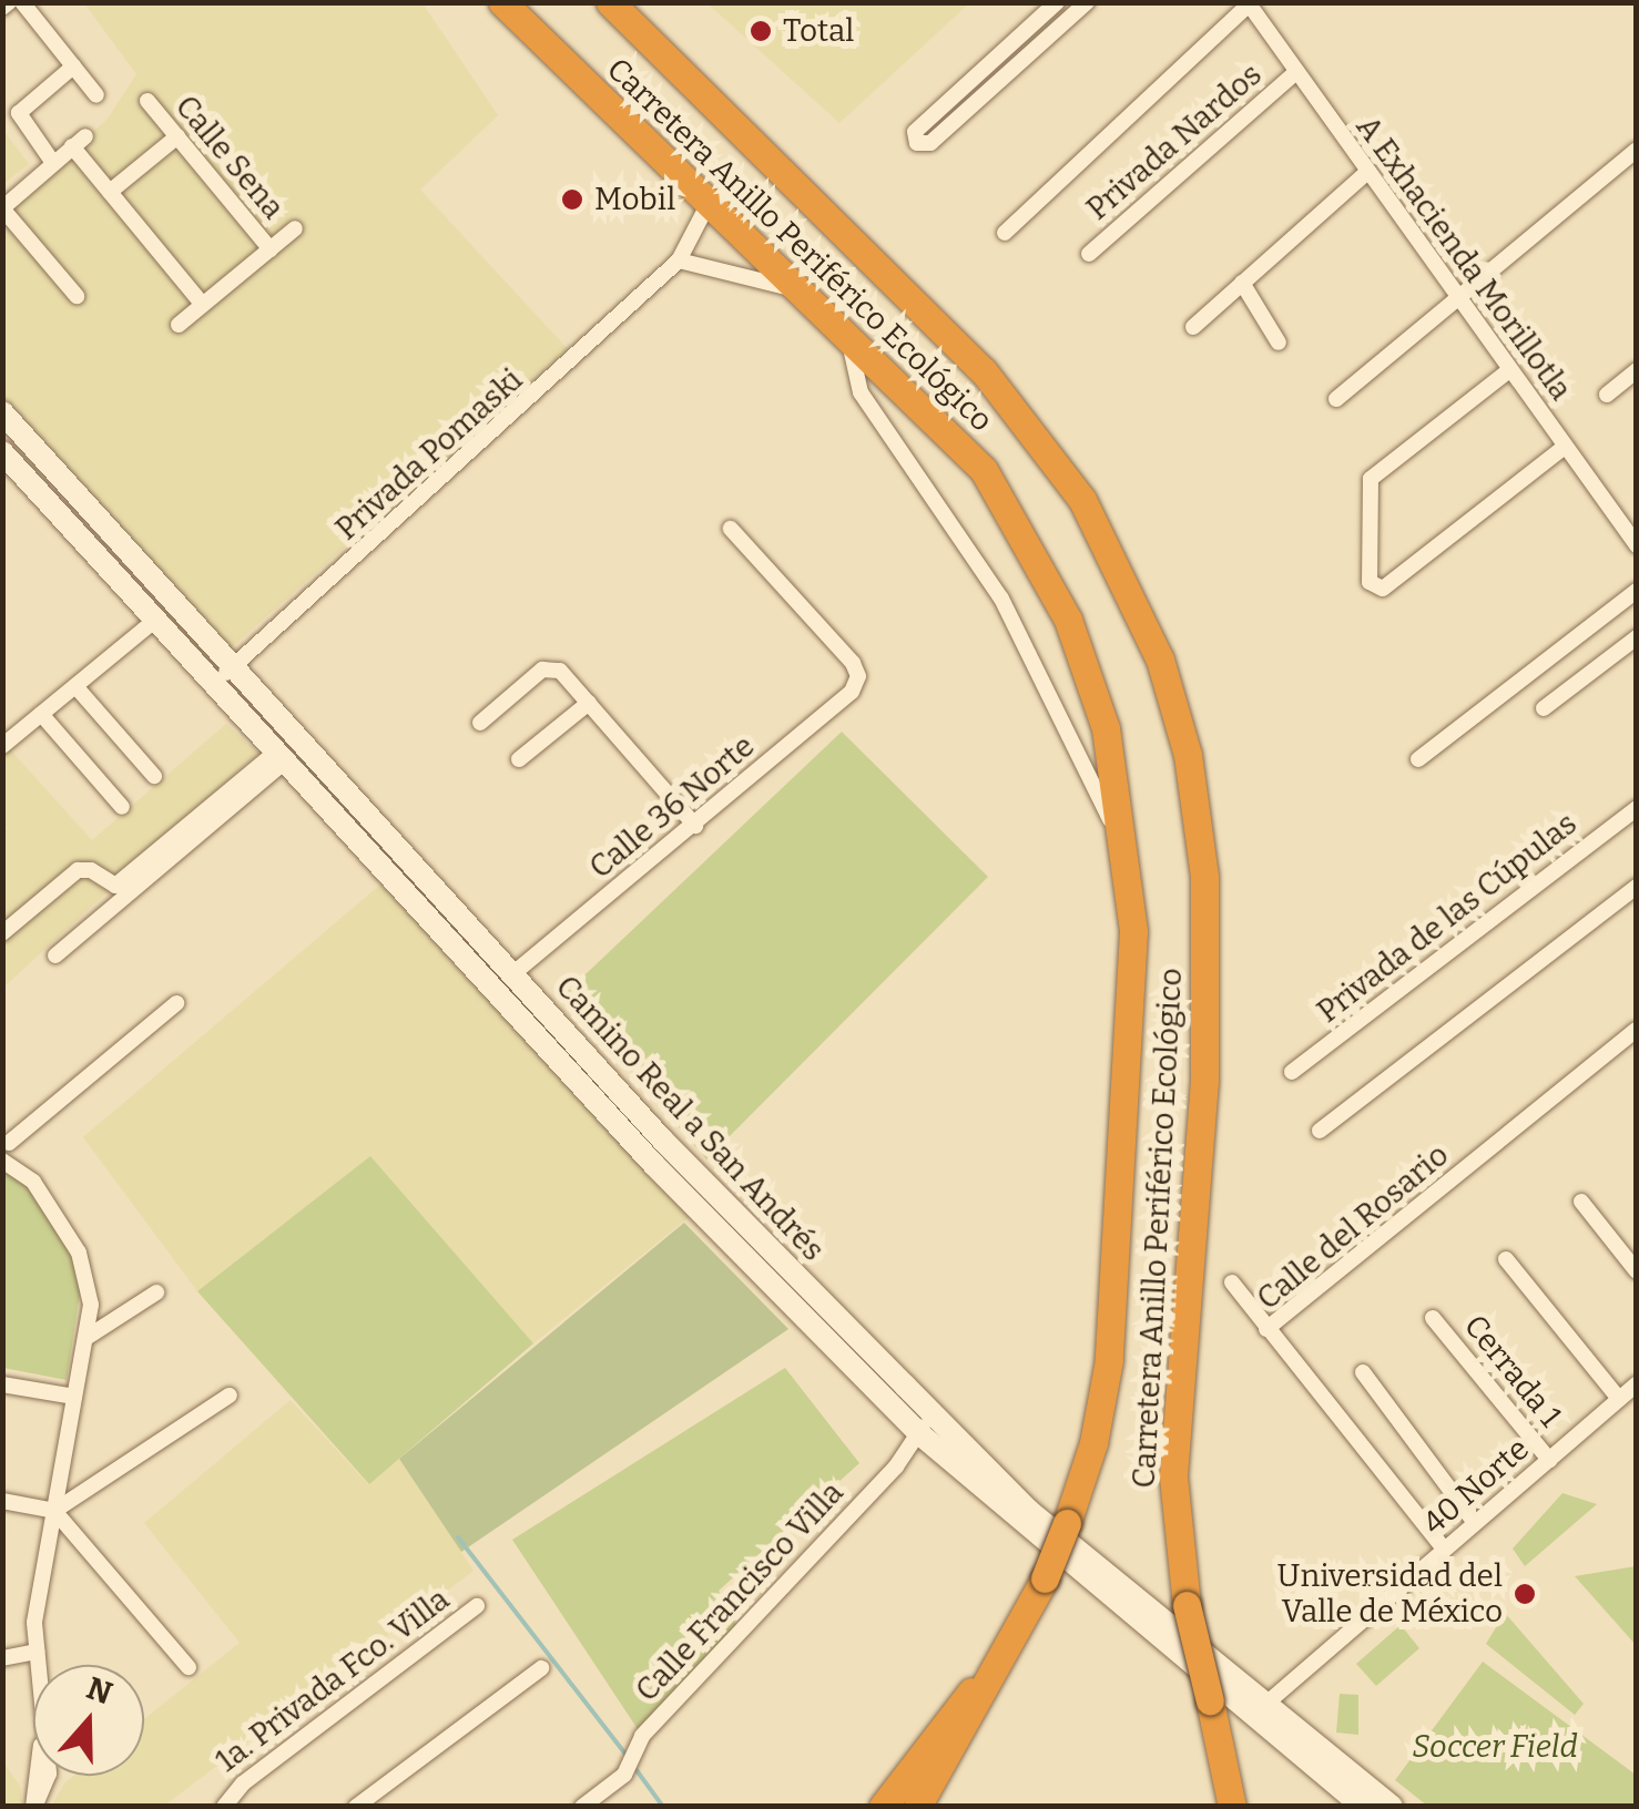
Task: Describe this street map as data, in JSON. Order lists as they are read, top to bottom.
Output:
{
  "streets": {
    "highway": ["Carretera Anillo Periférico Ecológico"],
    "main road": ["Camino Real a San Andrés"],
    "street": [
      "Privada Nardos",
      "Calle Sena",
      "A Exhacienda Morillotla",
      "Privada Pomaski",
      "Calle 36 Norte",
      "Privada de las Cúpulas",
      "Calle del Rosario",
      "Cerrada 1",
      "40 Norte",
      "Calle Francisco Villa",
      "1a. Privada Fco. Villa"
    ]
  },
  "crossings": [
    ["Privada Nardos", "A Exhacienda Morillotla"],
    ["Carretera Anillo Periférico Ecológico", "Privada Pomaski"],
    ["Privada Pomaski", "Camino Real a San Andrés"],
    ["Calle 36 Norte", "Camino Real a San Andrés"],
    ["Camino Real a San Andrés", "40 Norte"],
    ["Camino Real a San Andrés", "Calle Francisco Villa"],
    ["Calle del Rosario", "40 Norte"],
    ["Cerrada 1", "40 Norte"]
  ],
  "parks": ["Soccer Field"],
  "places": ["Total", "Mobil", "Universidad del Valle de México"],
  "north": "top"
}
